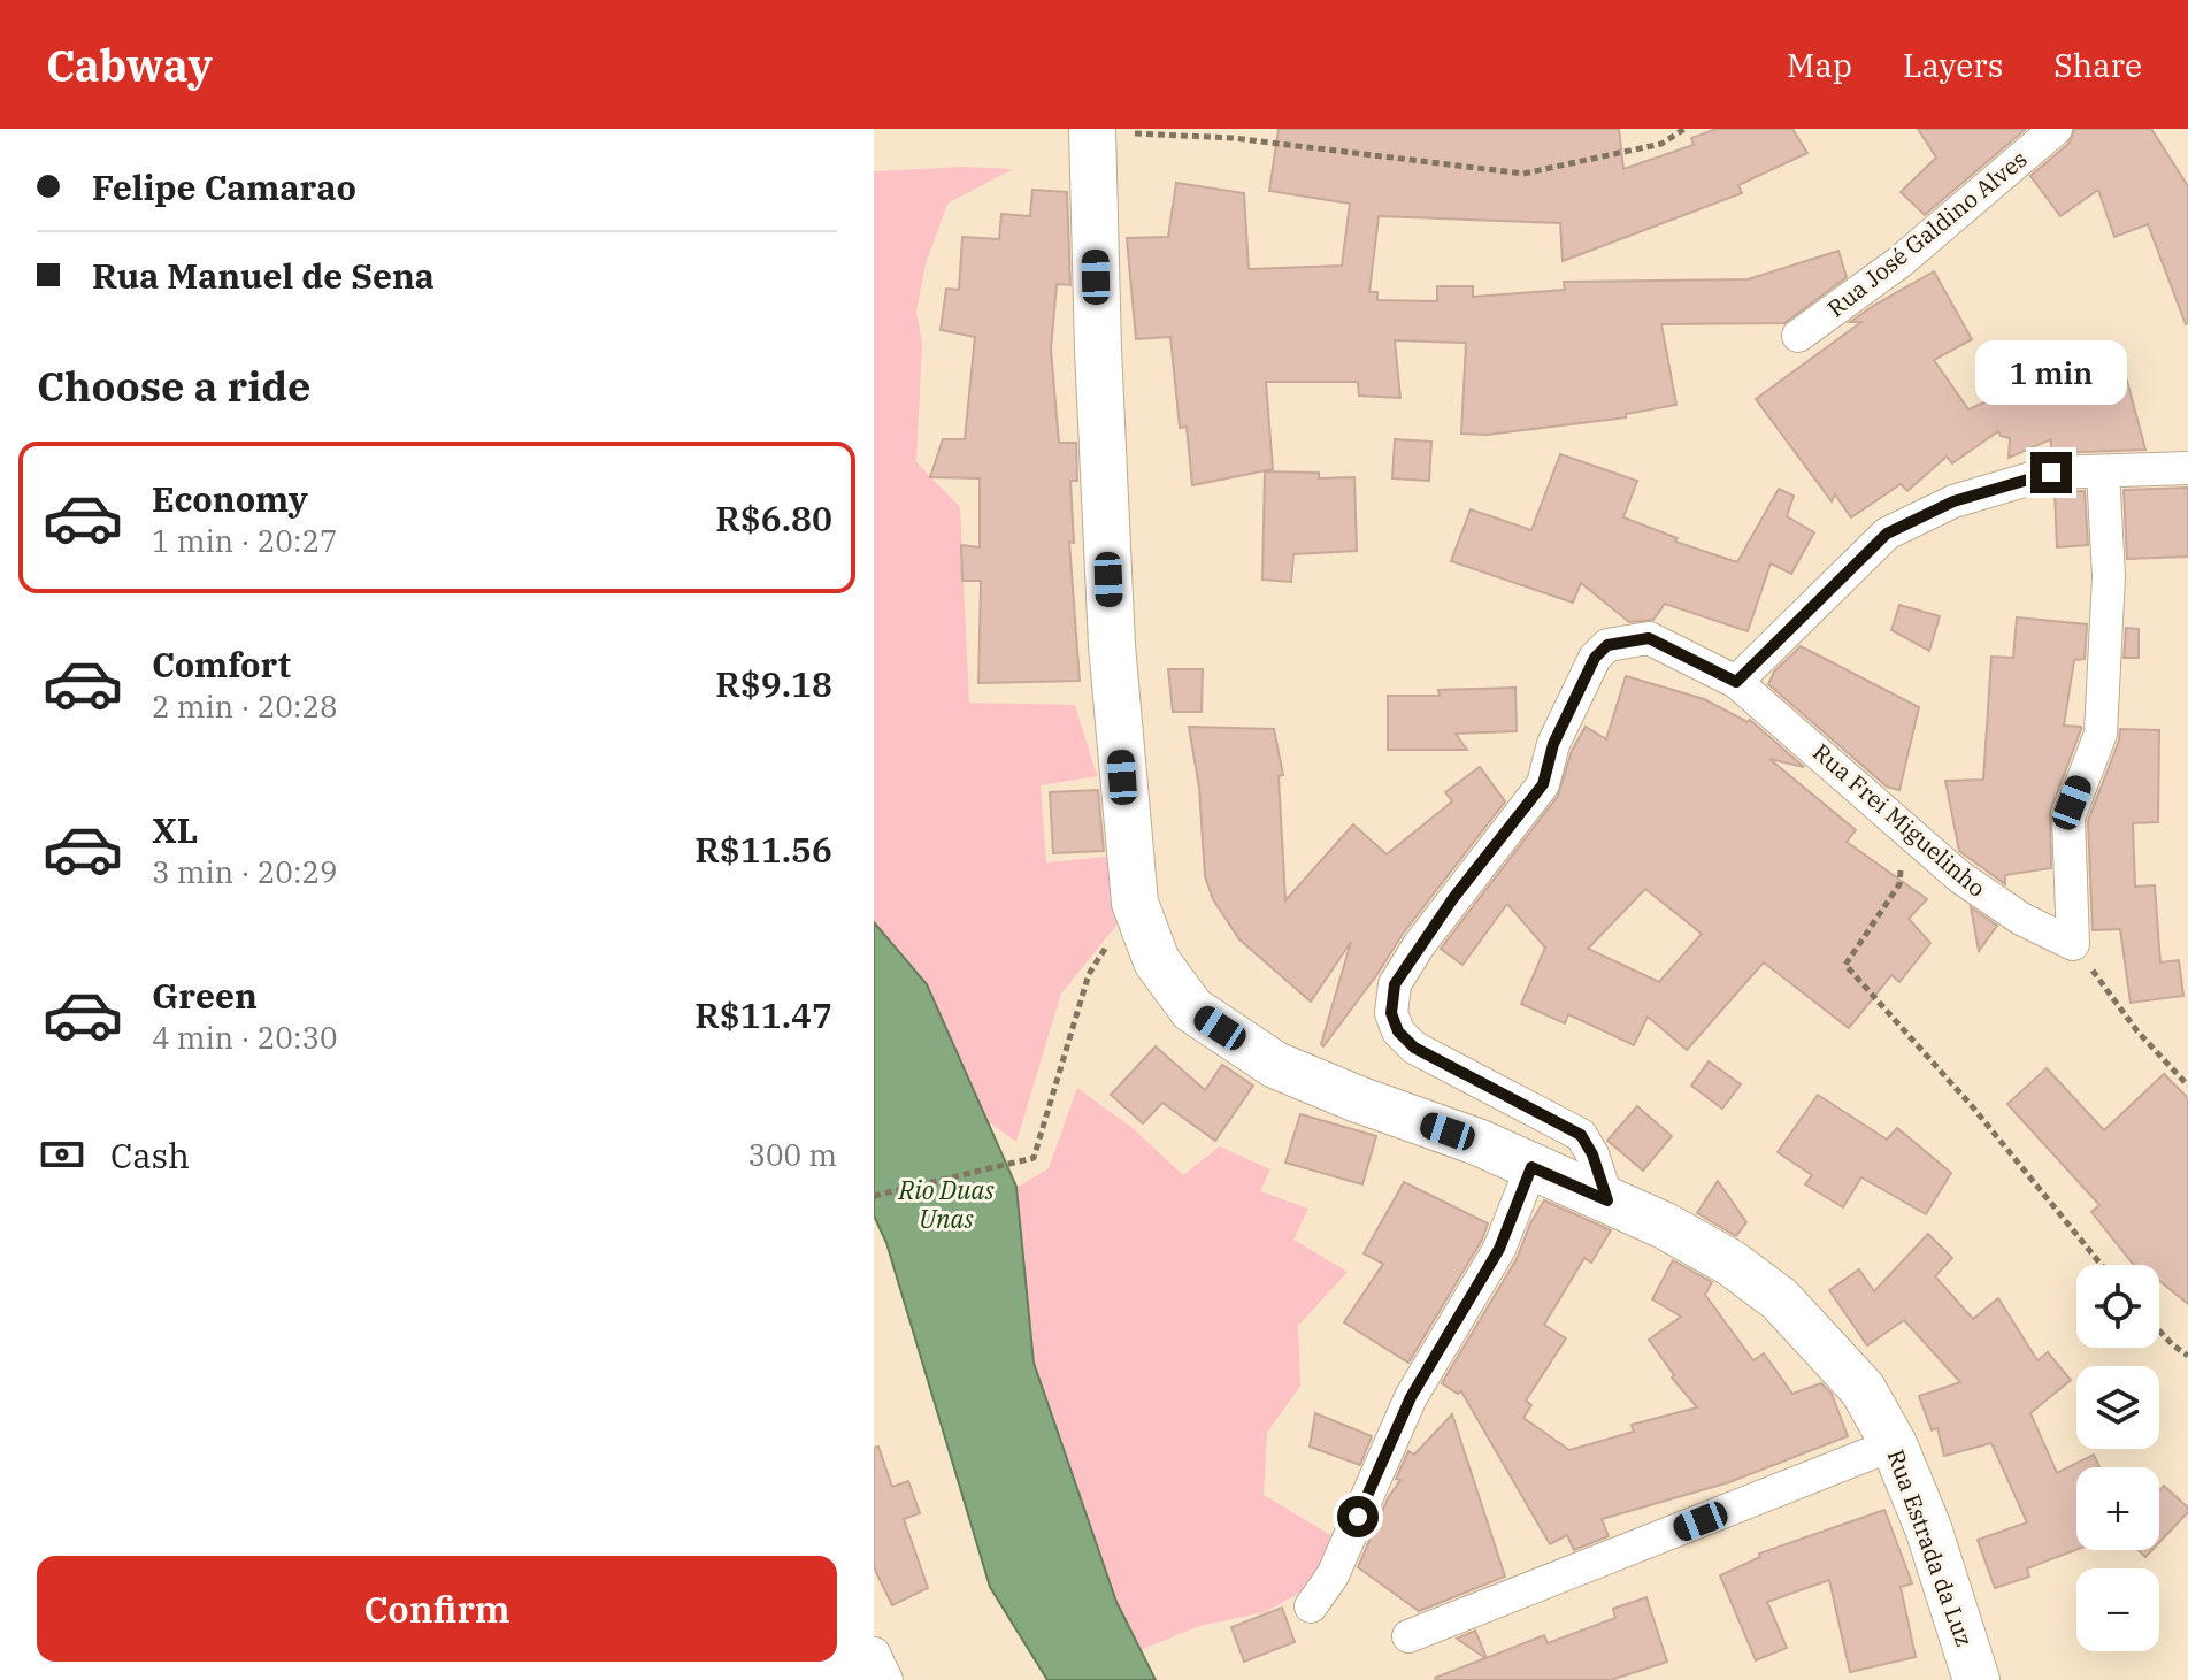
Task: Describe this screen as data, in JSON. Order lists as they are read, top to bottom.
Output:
{
  "streets": {
    "main road": ["Rua Estrada da Luz"],
    "street": ["Rua José Galdino Alves", "Rua Frei Miguelinho"]
  },
  "crossings": [
    ["Rua Frei Miguelinho", "Rua Estrada da Luz"]
  ],
  "water": ["Rio Duas Unas"],
  "page": {
    "header": "Cabway",
    "nav": ["Map", "Layers", "Share"],
    "banner": ["Felipe Camarao", "Rua Manuel de Sena"],
    "heading": "Choose a ride",
    "bubble": "1 min",
    "list": [
      {
        "name": "Economy",
        "note": "1 min · 20:27",
        "value": "R$6.80"
      },
      {
        "name": "Comfort",
        "note": "2 min · 20:28",
        "value": "R$9.18"
      },
      {
        "name": "XL",
        "note": "3 min · 20:29",
        "value": "R$11.56"
      },
      {
        "name": "Green",
        "note": "4 min · 20:30",
        "value": "R$11.47"
      }
    ],
    "pay": ["Cash", "300 m"],
    "map_buttons": ["+", "−"],
    "buttons": "Confirm"
  }
}
